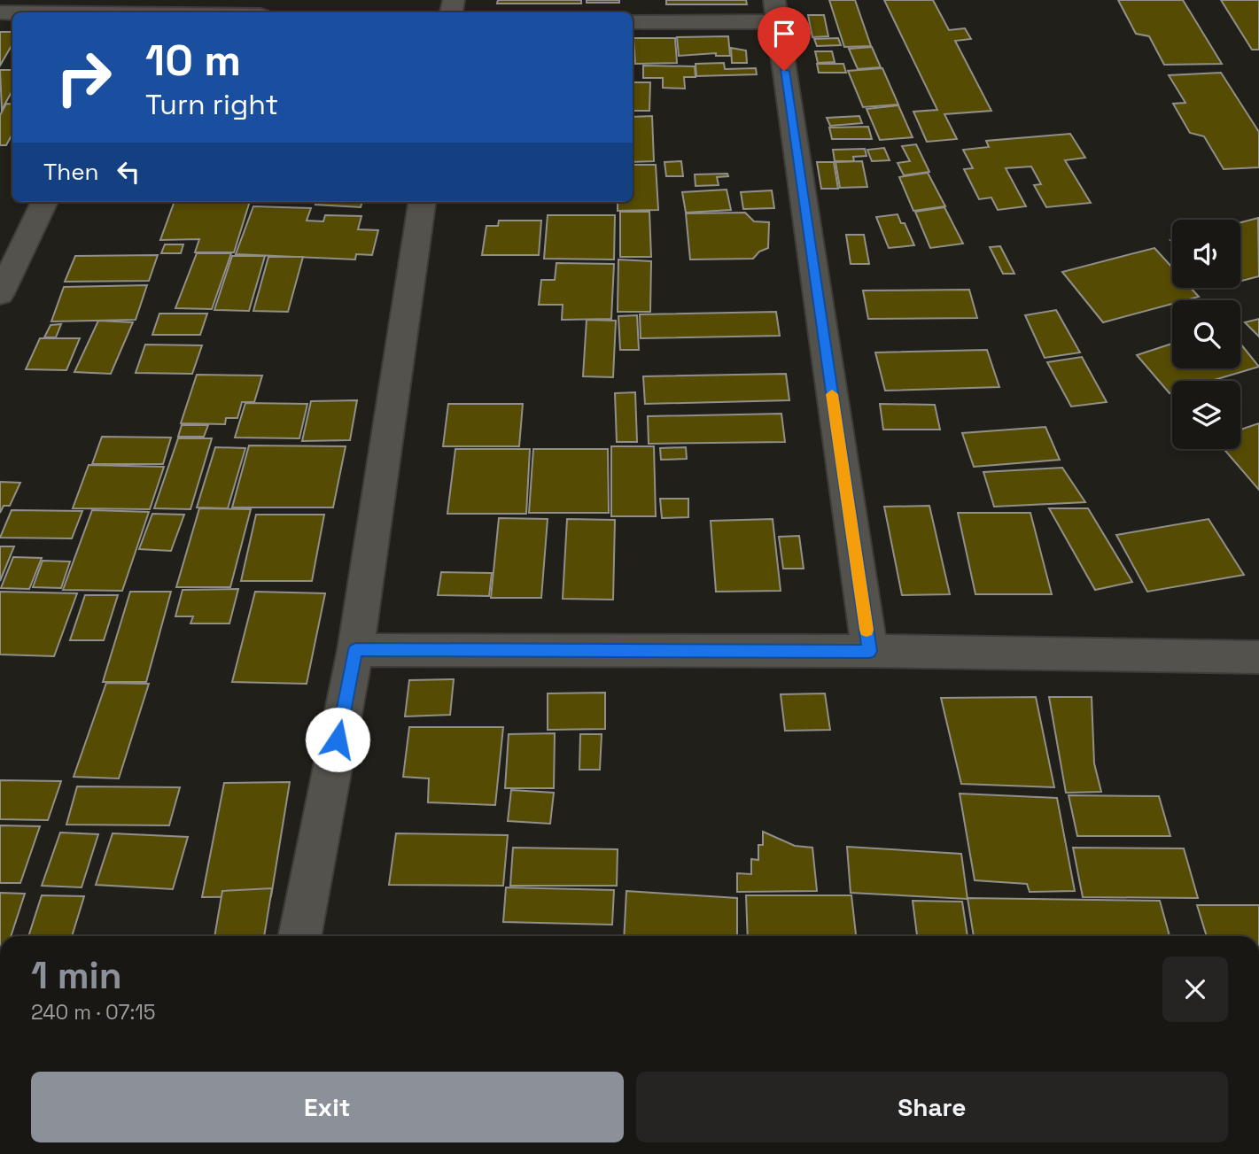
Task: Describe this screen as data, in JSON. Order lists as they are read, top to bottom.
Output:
{
  "page": {
    "turn": ["10 m", "Turn right"],
    "then": "Then",
    "heading": ["1 min", "240 m · 07:15"],
    "buttons": ["Exit", "Share"]
  }
}
